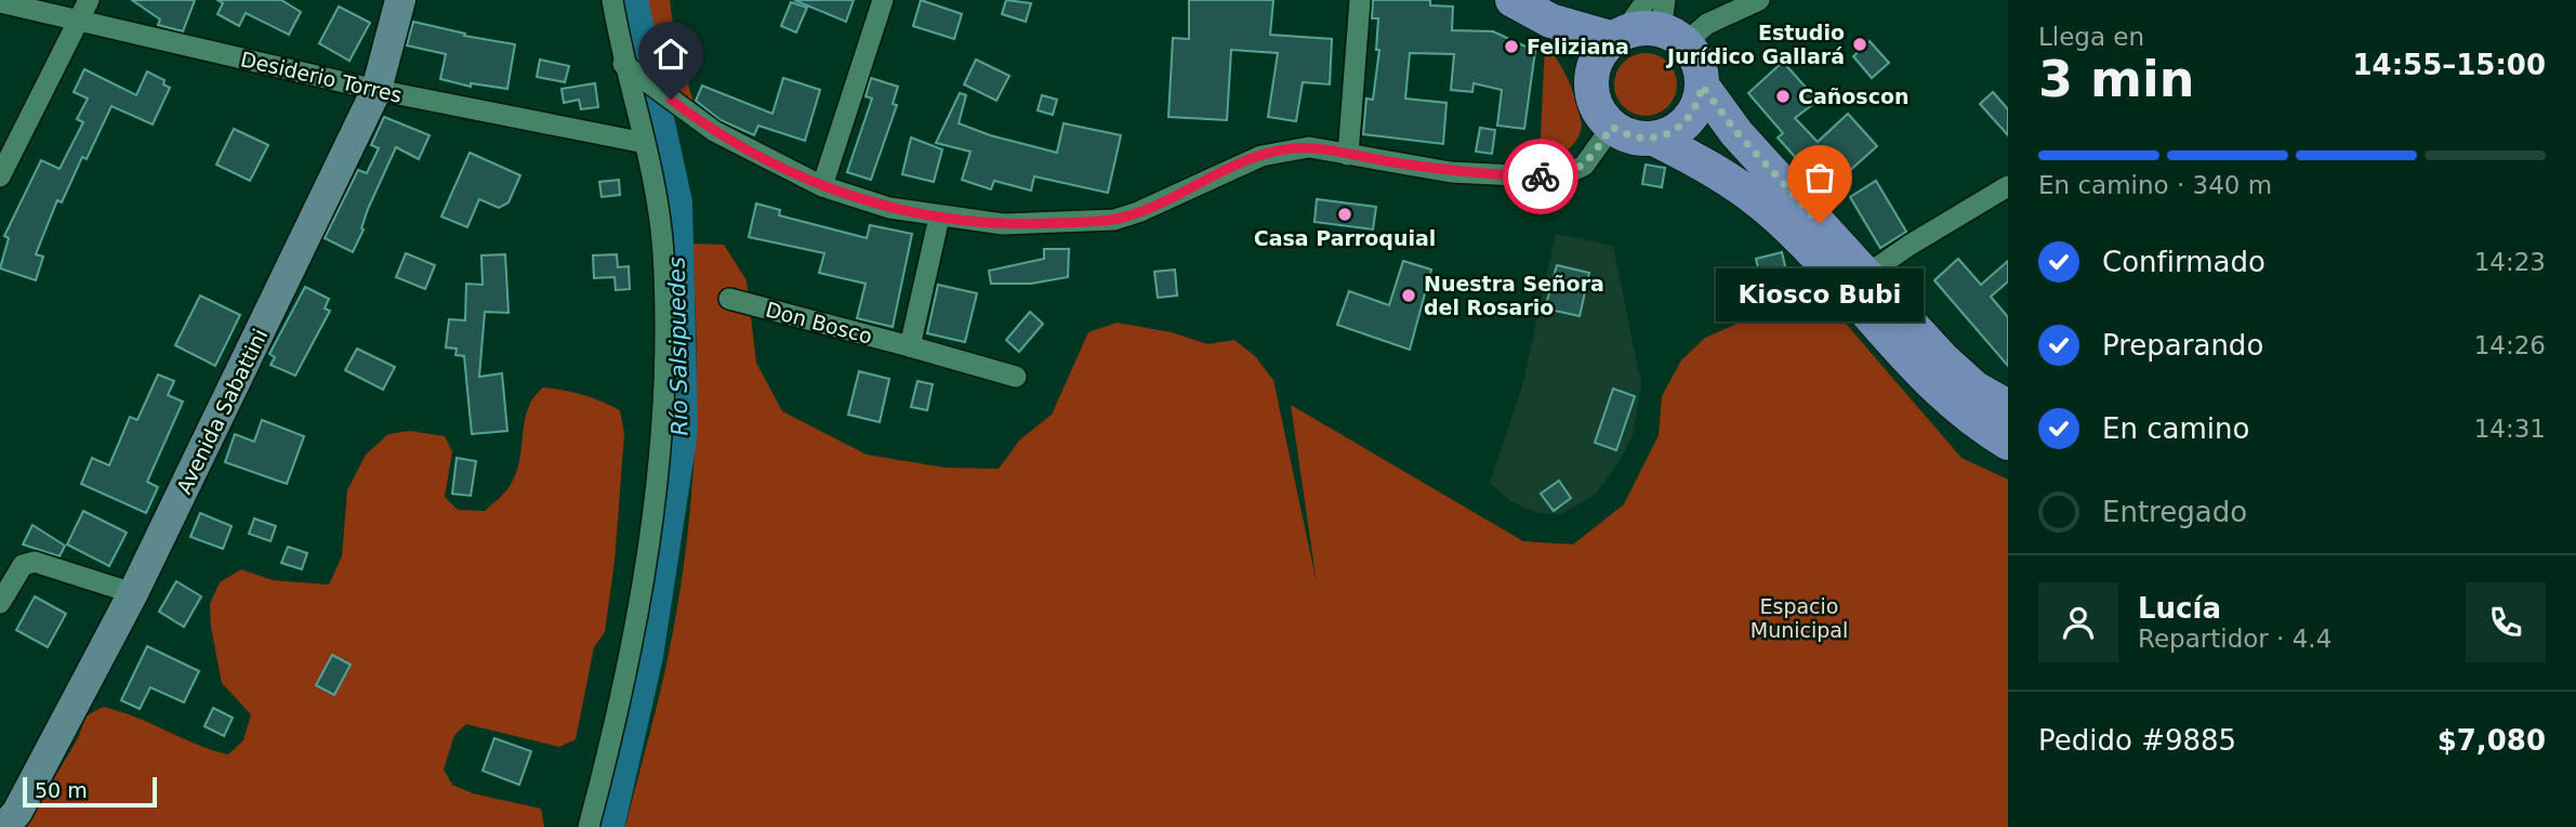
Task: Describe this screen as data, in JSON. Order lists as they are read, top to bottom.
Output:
{
  "streets": {
    "street": ["Desiderio Torres", "Don Bosco", "Avenida Sabattini"]
  },
  "crossings": [
    ["Desiderio Torres", "Avenida Sabattini"]
  ],
  "water": ["Río Salsipuedes"],
  "parks": ["Espacio Municipal"],
  "places": [
    "Estudio Jurídico Gallará",
    "Feliziana",
    "Cañoscon",
    "Casa Parroquial",
    "Kiosco Bubi",
    "Nuestra Señora del Rosario"
  ],
  "scale_bar": "50 m",
  "page": {
    "heading": ["3 min", "Llega en", "14:55–15:00"],
    "panel": [
      "Lucía",
      "Repartidor · 4.4",
      "Pedido #9885",
      "$7,080"
    ],
    "bar": "En camino · 340 m",
    "list": [
      ["Confirmado", "14:23"],
      ["Preparando", "14:26"],
      ["En camino", "14:31"],
      "Entregado"
    ],
    "bubble": "Kiosco Bubi",
    "scale": "50 m"
  }
}
